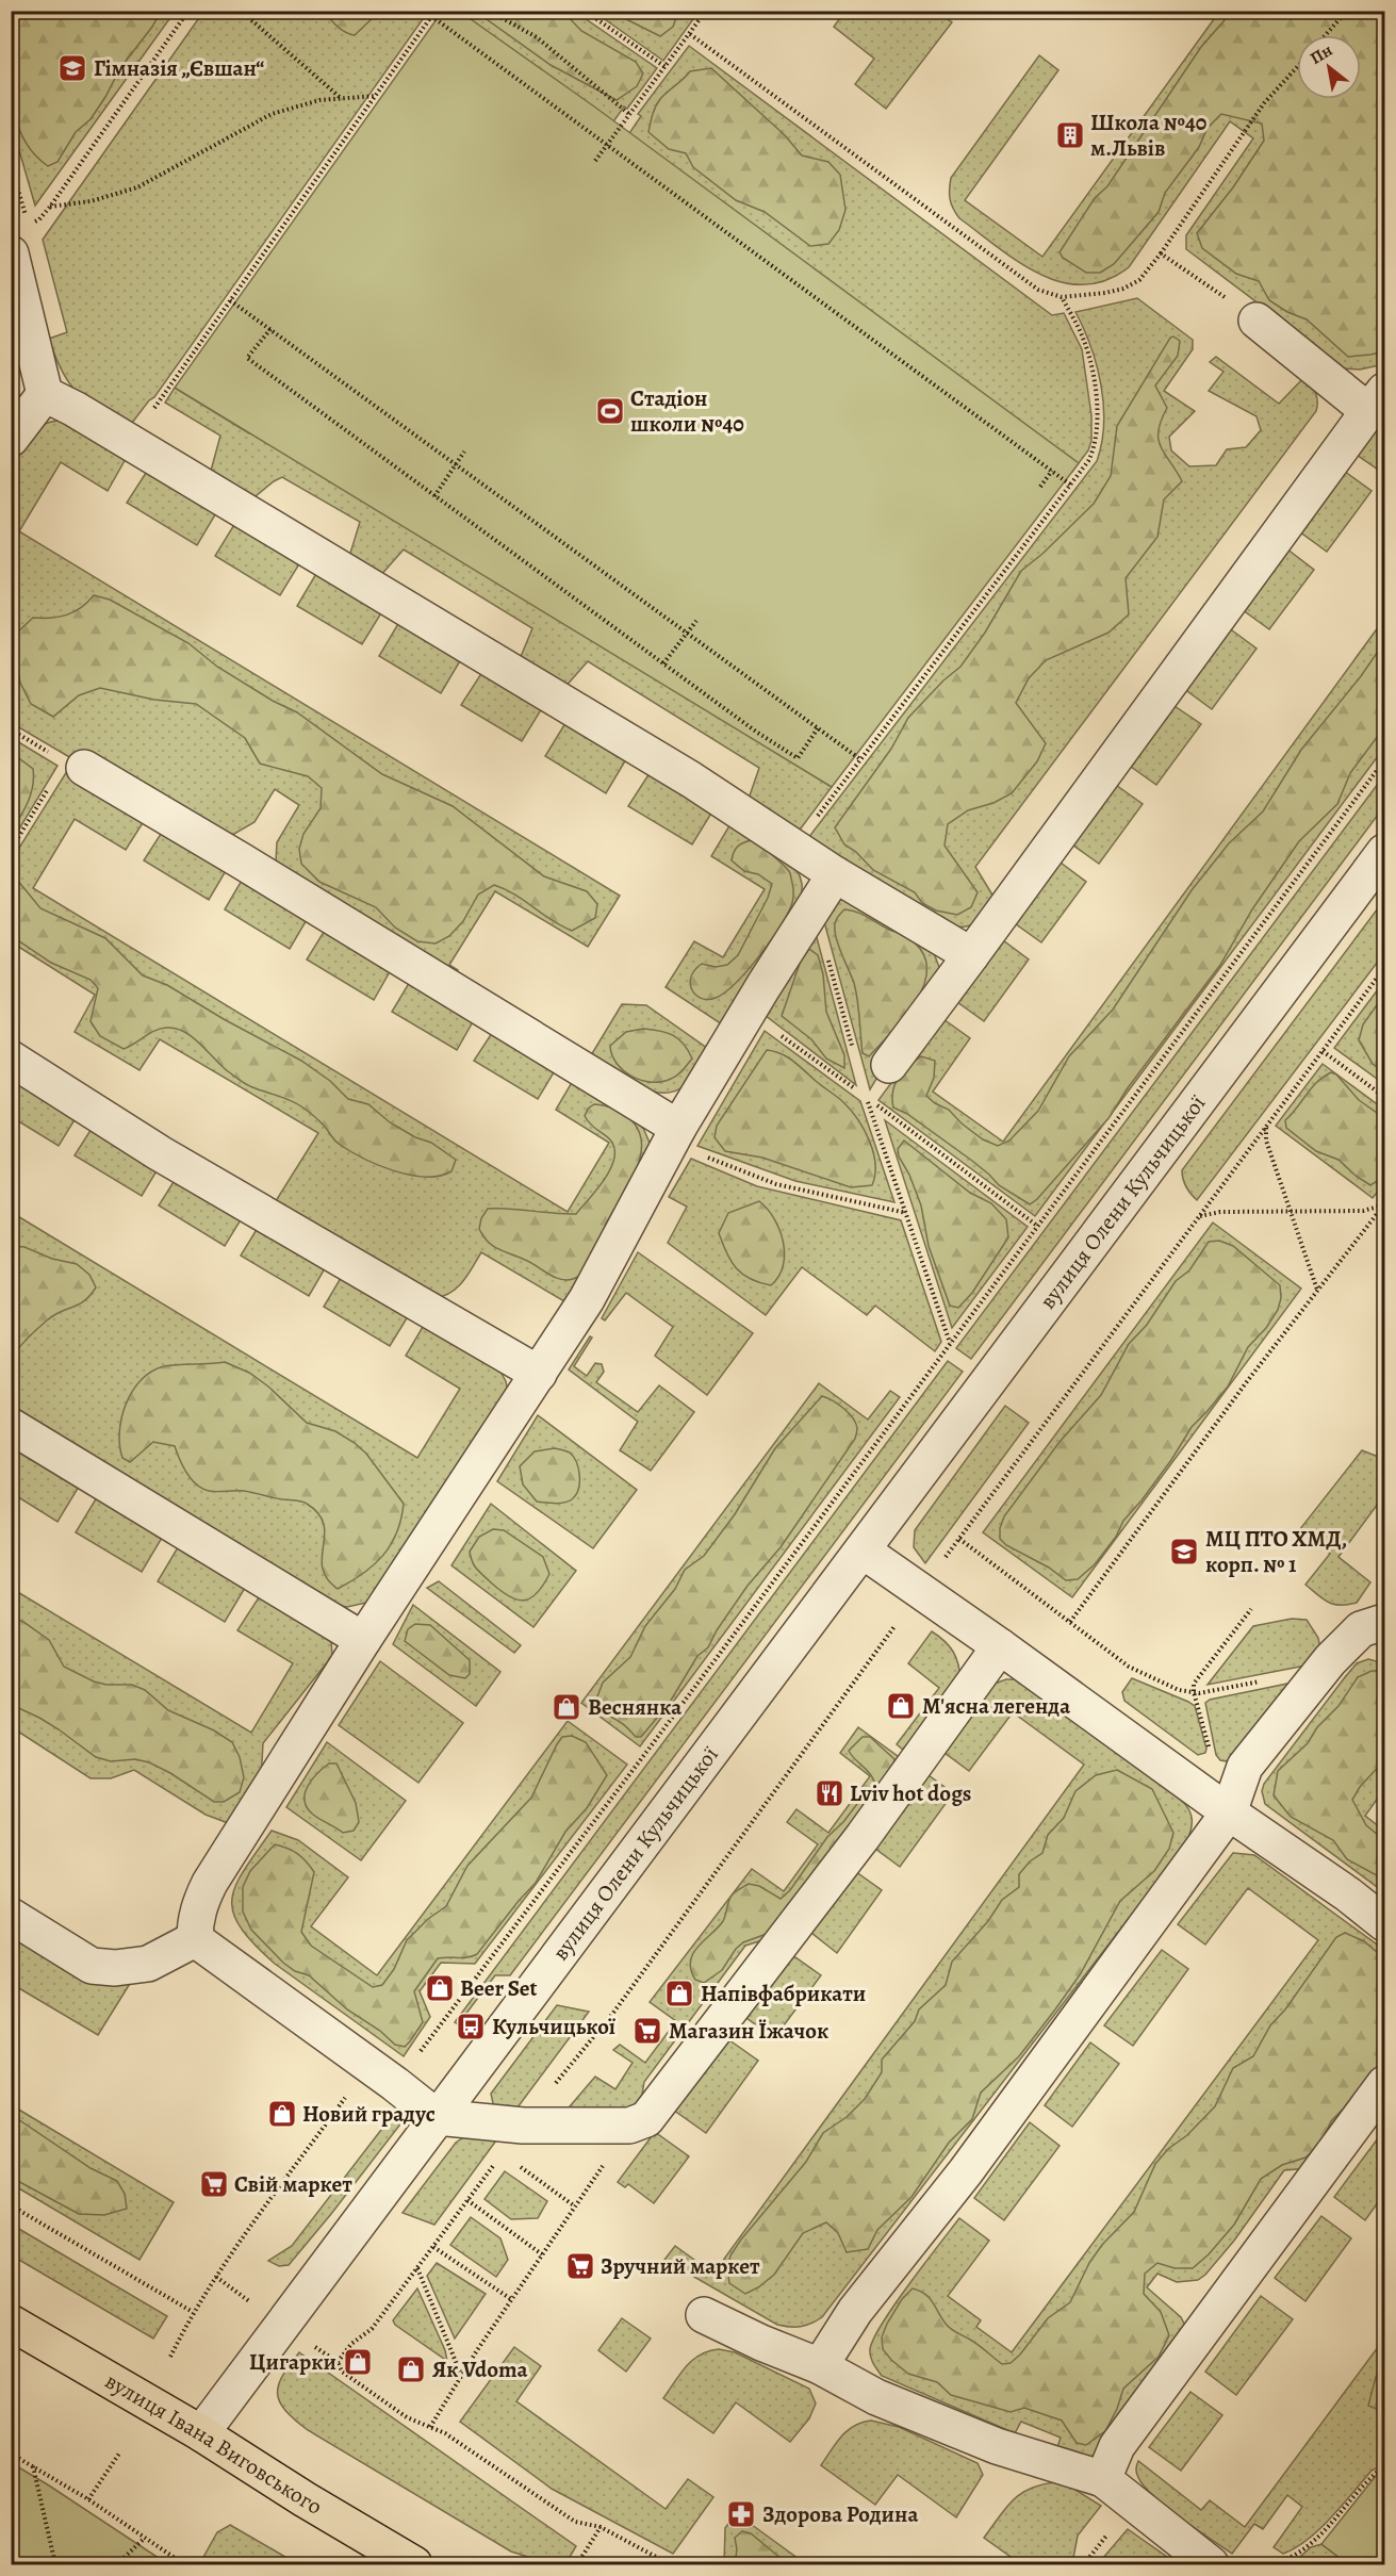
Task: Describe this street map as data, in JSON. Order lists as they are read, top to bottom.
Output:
{
  "streets": {
    "main road": ["вулиця Івана Виговського"],
    "street": ["вулиця Олени Кульчицької"]
  },
  "crossings": [
    ["вулиця Олени Кульчицької", "вулиця Івана Виговського"]
  ],
  "places": {
    "school or university": ["Гімназія „Євшан“", "МЦ ПТО ХМД, корп. № 1"],
    "building": ["Школа №40 м.Львів"],
    "sports": ["Стадіон школи №40"],
    "shop": [
      "М'ясна легенда",
      "Веснянка",
      "Beer Set",
      "Напівфабрикати",
      "Новий градус",
      "Цигарки",
      "Як Vdoma"
    ],
    "restaurant": ["Lviv hot dogs"],
    "bus stop": ["Кульчицької"],
    "supermarket": ["Магазин Їжачок", "Свій маркет", "Зручний маркет"],
    "pharmacy": ["Здорова Родина"]
  },
  "north": "top left"
}
